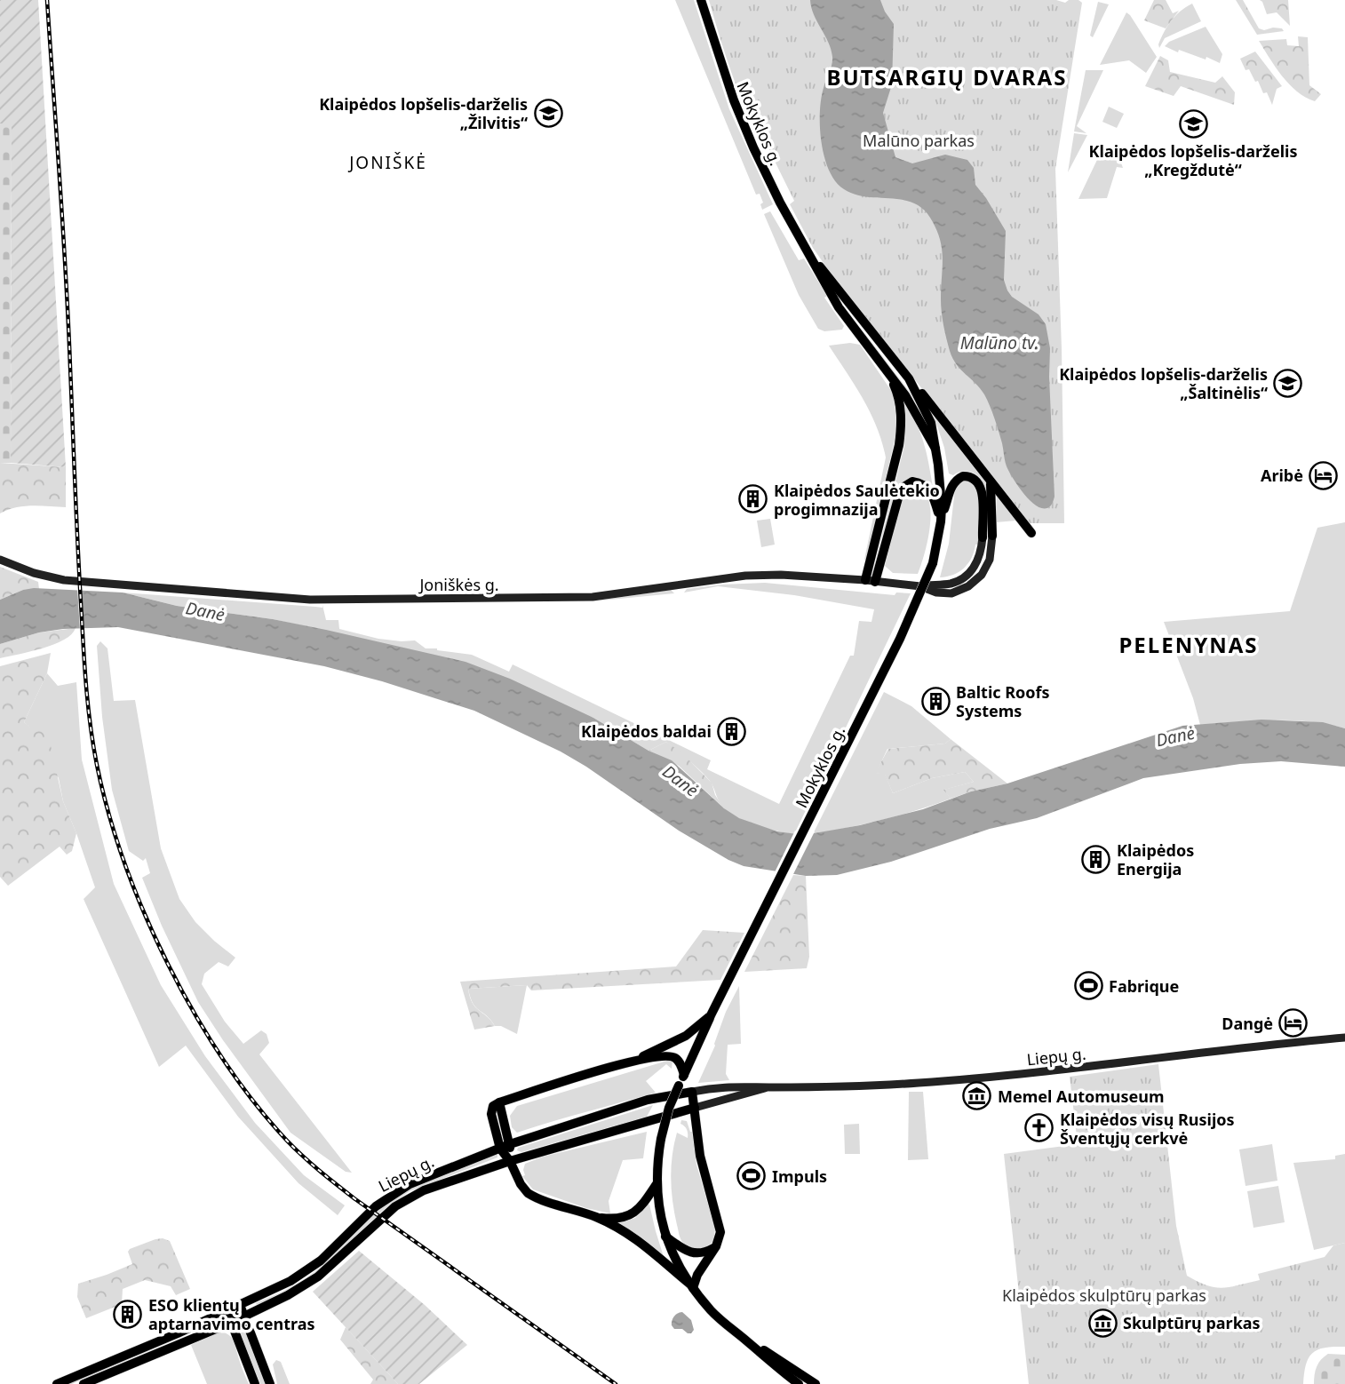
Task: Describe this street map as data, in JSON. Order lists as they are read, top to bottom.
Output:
{
  "streets": {
    "main road": ["Mokyklos g.", "Joniškės g.", "Liepų g."]
  },
  "districts": ["BUTSARGIŲ DVARAS", "JONIŠKĖ", "PELENYNAS"],
  "water": ["Malūno tv.", "Danė"],
  "parks": ["Malūno parkas", "Klaipėdos skulptūrų parkas"],
  "places": {
    "school or university": ["Klaipėdos lopšelis-darželis „Žilvitis“", "Klaipėdos lopšelis-darželis „Kregždutė“", "Klaipėdos lopšelis-darželis „Šaltinėlis“"],
    "hotel": ["Aribė", "Dangė"],
    "building": [
      "Klaipėdos Saulėtekio progimnazija",
      "Baltic Roofs Systems",
      "Klaipėdos baldai",
      "Klaipėdos Energija",
      "ESO klientų aptarnavimo centras"
    ],
    "sports": ["Fabrique", "Impuls"],
    "museum": ["Memel Automuseum", "Skulptūrų parkas"],
    "church": ["Klaipėdos visų Rusijos Šventųjų cerkvė"]
  }
}
